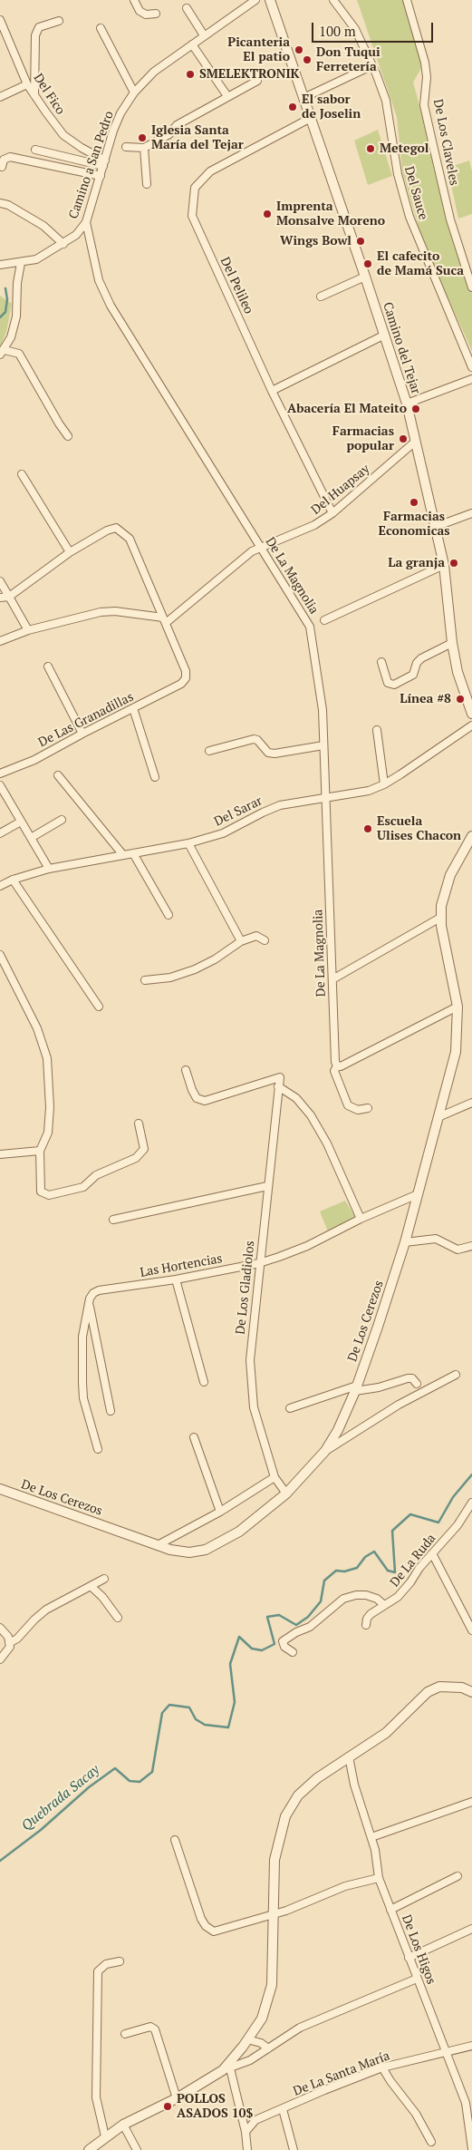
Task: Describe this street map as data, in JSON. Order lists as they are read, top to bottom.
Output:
{
  "streets": {
    "street": [
      "Del Fico",
      "De Los Claveles",
      "Camino a San Pedro",
      "Del Sauce",
      "Del Pelileo",
      "Camino del Tejar",
      "Del Huapsay",
      "De La Magnolia",
      "De Las Granadillas",
      "Del Sarar",
      "Las Hortencias",
      "De Los Gladiolos",
      "De Los Cerezos",
      "De La Ruda",
      "De Los Higos",
      "De La Santa María"
    ]
  },
  "crossings": [
    ["Del Fico", "Camino a San Pedro"],
    ["Camino a San Pedro", "De La Magnolia"],
    ["Del Pelileo", "Camino del Tejar"],
    ["Del Pelileo", "Del Huapsay"],
    ["Camino del Tejar", "Del Huapsay"],
    ["Del Huapsay", "De La Magnolia"],
    ["Del Huapsay", "De Las Granadillas"],
    ["De La Magnolia", "Del Sarar"],
    ["Las Hortencias", "De Los Gladiolos"],
    ["Las Hortencias", "De Los Cerezos"],
    ["De Los Gladiolos", "De Los Cerezos"],
    ["De Los Higos", "De La Santa María"]
  ],
  "water": ["Quebrada Sacay"],
  "places": [
    "Picanteria El patio",
    "Don Tuqui Ferretería",
    "SMELEKTRONIK",
    "El sabor de Joselin",
    "Iglesia Santa María del Tejar",
    "Metegol",
    "Imprenta Monsalve Moreno",
    "Wings Bowl",
    "El cafecito de Mamá Suca",
    "Abacería El Mateito",
    "Farmacias popular",
    "Farmacias Economicas",
    "La granja",
    "Línea #8",
    "Escuela Ulises Chacon",
    "POLLOS ASADOS 10$"
  ],
  "scale_bar": "100 m"
}
